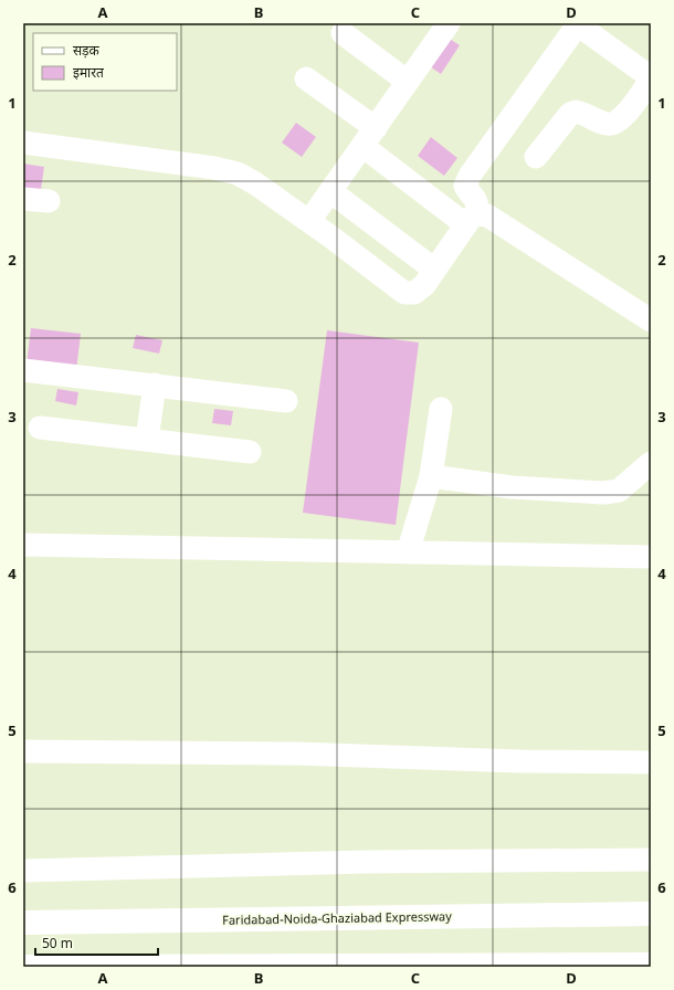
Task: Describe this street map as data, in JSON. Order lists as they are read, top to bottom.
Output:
{
  "streets": {
    "main road": ["Faridabad-Noida-Ghaziabad Expressway"]
  },
  "legend": ["सड़क", "इमारत"],
  "scale_bar": "50 m",
  "grid": {
    "columns": [
      "A",
      "B",
      "C",
      "D"
    ],
    "rows": [
      "1",
      "2",
      "3",
      "4",
      "5",
      "6"
    ]
  }
}
